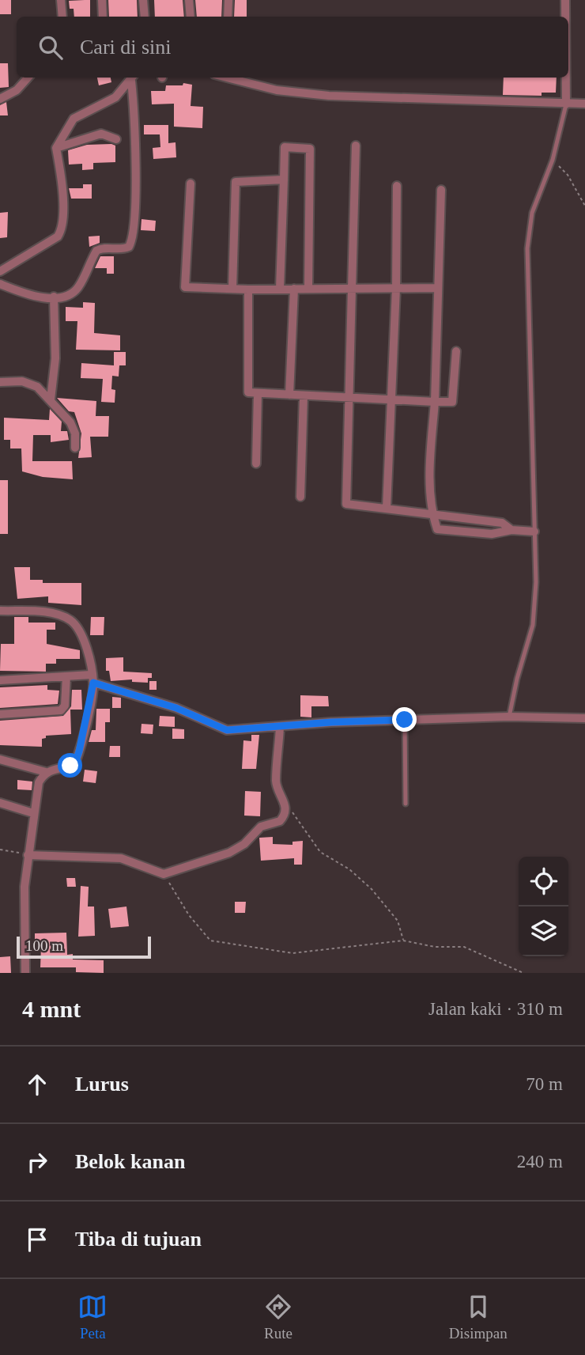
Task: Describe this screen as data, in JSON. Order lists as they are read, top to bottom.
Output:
{
  "scale_bar": "100 m",
  "page": {
    "search": "Cari di sini",
    "scale": "100 m",
    "heading": ["4 mnt", "Jalan kaki · 310 m"],
    "list": [
      ["Lurus", "70 m"],
      ["Belok kanan", "240 m"],
      "Tiba di tujuan"
    ],
    "nav": ["Peta", "Rute", "Disimpan"]
  }
}
